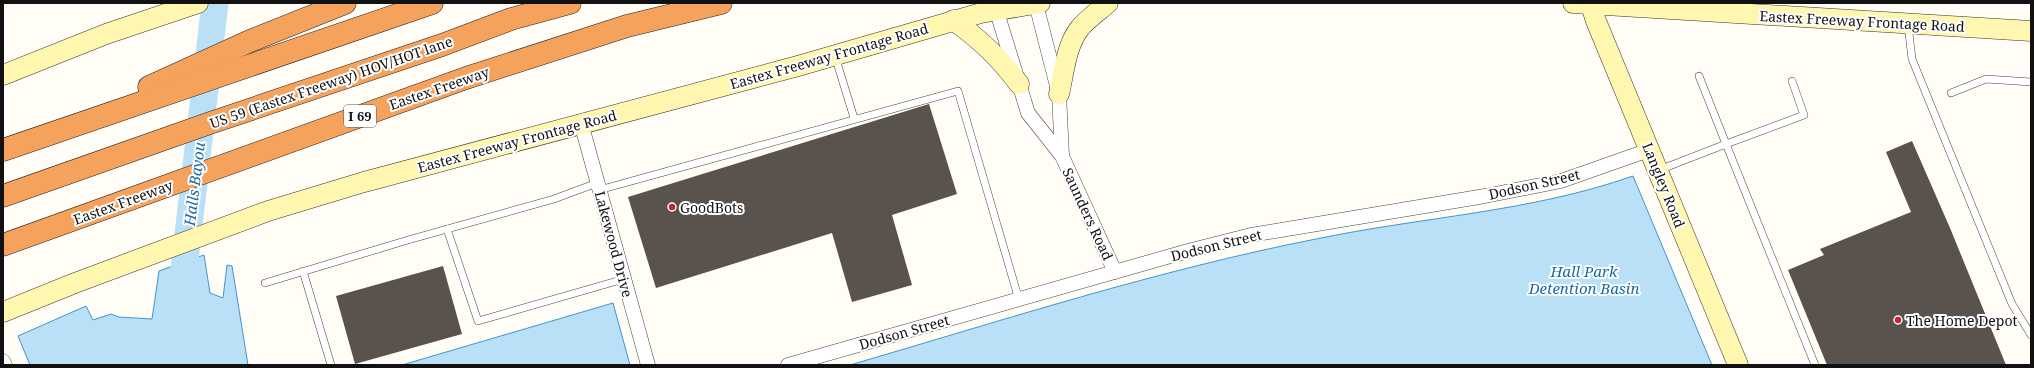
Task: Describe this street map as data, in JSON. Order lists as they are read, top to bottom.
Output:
{
  "streets": {
    "highway": ["US 59 (Eastex Freeway) HOV/HOT lane", "Eastex Freeway", "I 69"],
    "main road": ["Eastex Freeway Frontage Road", "Langley Road"],
    "street": ["Dodson Street", "Saunders Road", "Lakewood Drive"]
  },
  "crossings": [
    ["Eastex Freeway Frontage Road", "Langley Road"],
    ["Eastex Freeway Frontage Road", "Saunders Road"],
    ["Eastex Freeway Frontage Road", "Lakewood Drive"],
    ["Dodson Street", "Langley Road"],
    ["Dodson Street", "Saunders Road"]
  ],
  "water": ["Halls Bayou", "Hall Park Detention Basin"],
  "places": ["GoodBots", "The Home Depot"]
}
